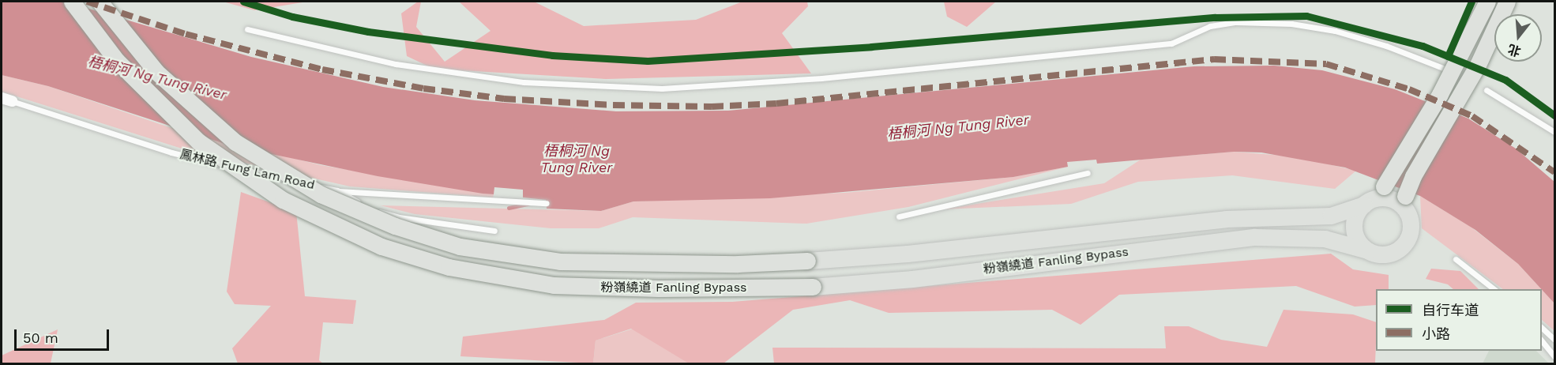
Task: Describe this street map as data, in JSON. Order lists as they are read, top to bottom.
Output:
{
  "streets": {
    "main road": ["粉嶺繞道 Fanling Bypass"],
    "lane": ["鳳林路 Fung Lam Road"]
  },
  "water": ["梧桐河 Ng Tung River"],
  "legend": ["自行车道", "小路"],
  "scale_bar": "50 m",
  "north": "bottom"
}
